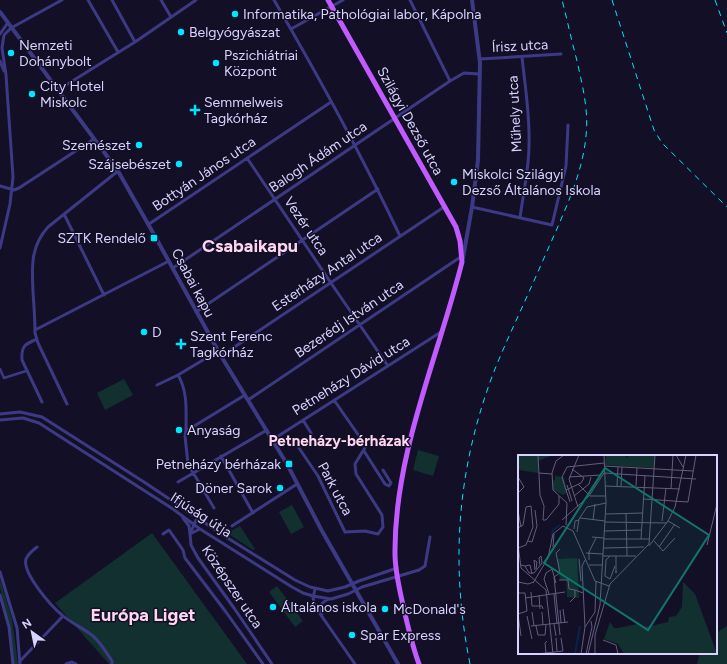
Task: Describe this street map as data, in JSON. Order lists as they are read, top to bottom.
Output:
{
  "streets": {
    "main road": ["Szilágyi Dezső utca"],
    "street": [
      "Írisz utca",
      "Műhely utca",
      "Balogh Ádám utca",
      "Bottyán János utca",
      "Vezér utca",
      "Esterházy Antal utca",
      "Csabai kapu",
      "Bezerédj István utca",
      "Petneházy Dávid utca",
      "Park utca",
      "Ifjúság útja",
      "Középszer utca"
    ]
  },
  "crossings": [
    ["Írisz utca", "Műhely utca"],
    ["Szilágyi Dezső utca", "Balogh Ádám utca"],
    ["Szilágyi Dezső utca", "Esterházy Antal utca"],
    ["Szilágyi Dezső utca", "Bezerédj István utca"],
    ["Balogh Ádám utca", "Vezér utca"],
    ["Balogh Ádám utca", "Csabai kapu"],
    ["Bottyán János utca", "Vezér utca"],
    ["Bottyán János utca", "Csabai kapu"],
    ["Vezér utca", "Esterházy Antal utca"],
    ["Vezér utca", "Bezerédj István utca"],
    ["Vezér utca", "Petneházy Dávid utca"],
    ["Esterházy Antal utca", "Csabai kapu"],
    ["Csabai kapu", "Bezerédj István utca"],
    ["Csabai kapu", "Petneházy Dávid utca"],
    ["Csabai kapu", "Ifjúság útja"],
    ["Petneházy Dávid utca", "Park utca"],
    ["Ifjúság útja", "Középszer utca"]
  ],
  "districts": ["Csabaikapu", "Petneházy-bérházak", "Európa Liget"],
  "places": {
    "other": [
      "Informatika, Pathológiai labor, Kápolna",
      "Belgyógyászat",
      "Nemzeti Dohánybolt",
      "Pszichiátriai Központ",
      "City Hotel Miskolc",
      "Szemészet",
      "Szájsebészet",
      "Miskolci Szilágyi Dezső Általános Iskola",
      "D",
      "Anyaság",
      "Döner Sarok",
      "Általános iskola",
      "McDonald's",
      "Spar Express"
    ],
    "health": ["Semmelweis Tagkórház", "Szent Ferenc Tagkórház"],
    "transit": ["SZTK Rendelő", "Petneházy bérházak"]
  },
  "north": "top left"
}
